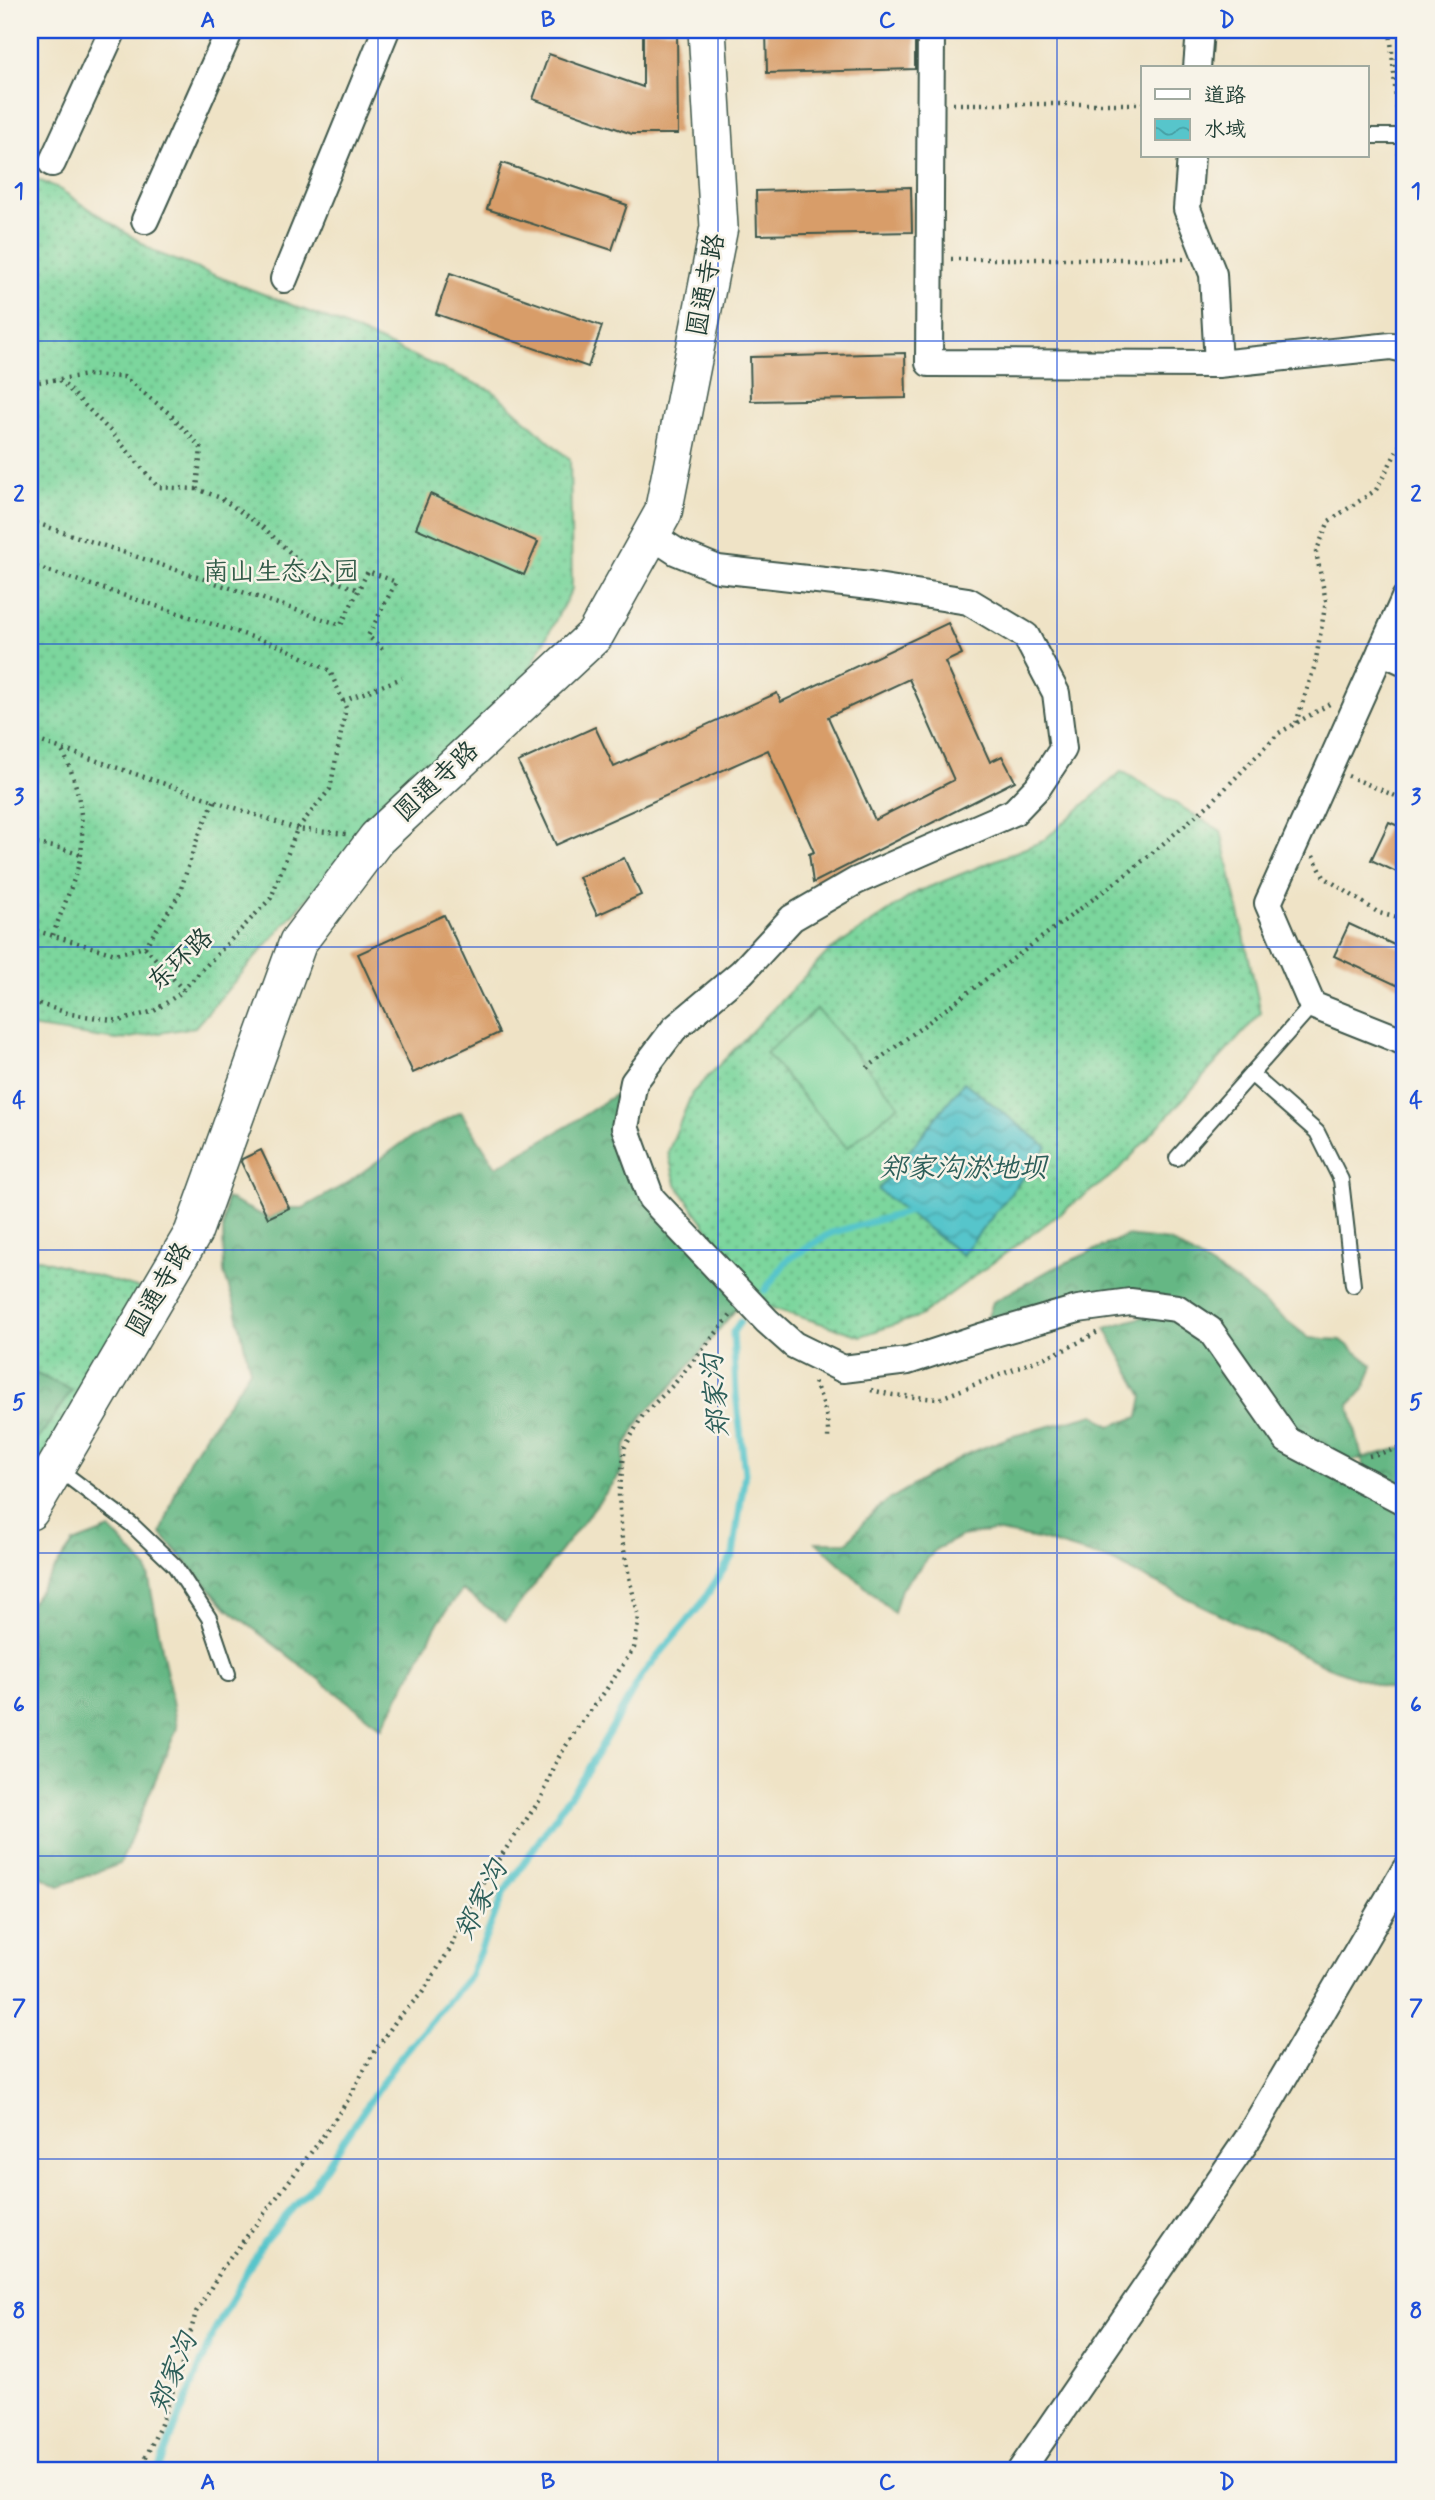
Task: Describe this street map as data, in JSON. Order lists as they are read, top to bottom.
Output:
{
  "streets": {
    "street": ["圆通寺路"],
    "path": ["东环路"]
  },
  "water": ["郑家沟淤地坝", "郑家沟"],
  "parks": ["南山生态公园"],
  "legend": ["道路", "水域"],
  "grid": {
    "columns": [
      "A",
      "B",
      "C",
      "D"
    ],
    "rows": [
      "1",
      "2",
      "3",
      "4",
      "5",
      "6",
      "7",
      "8"
    ]
  }
}
